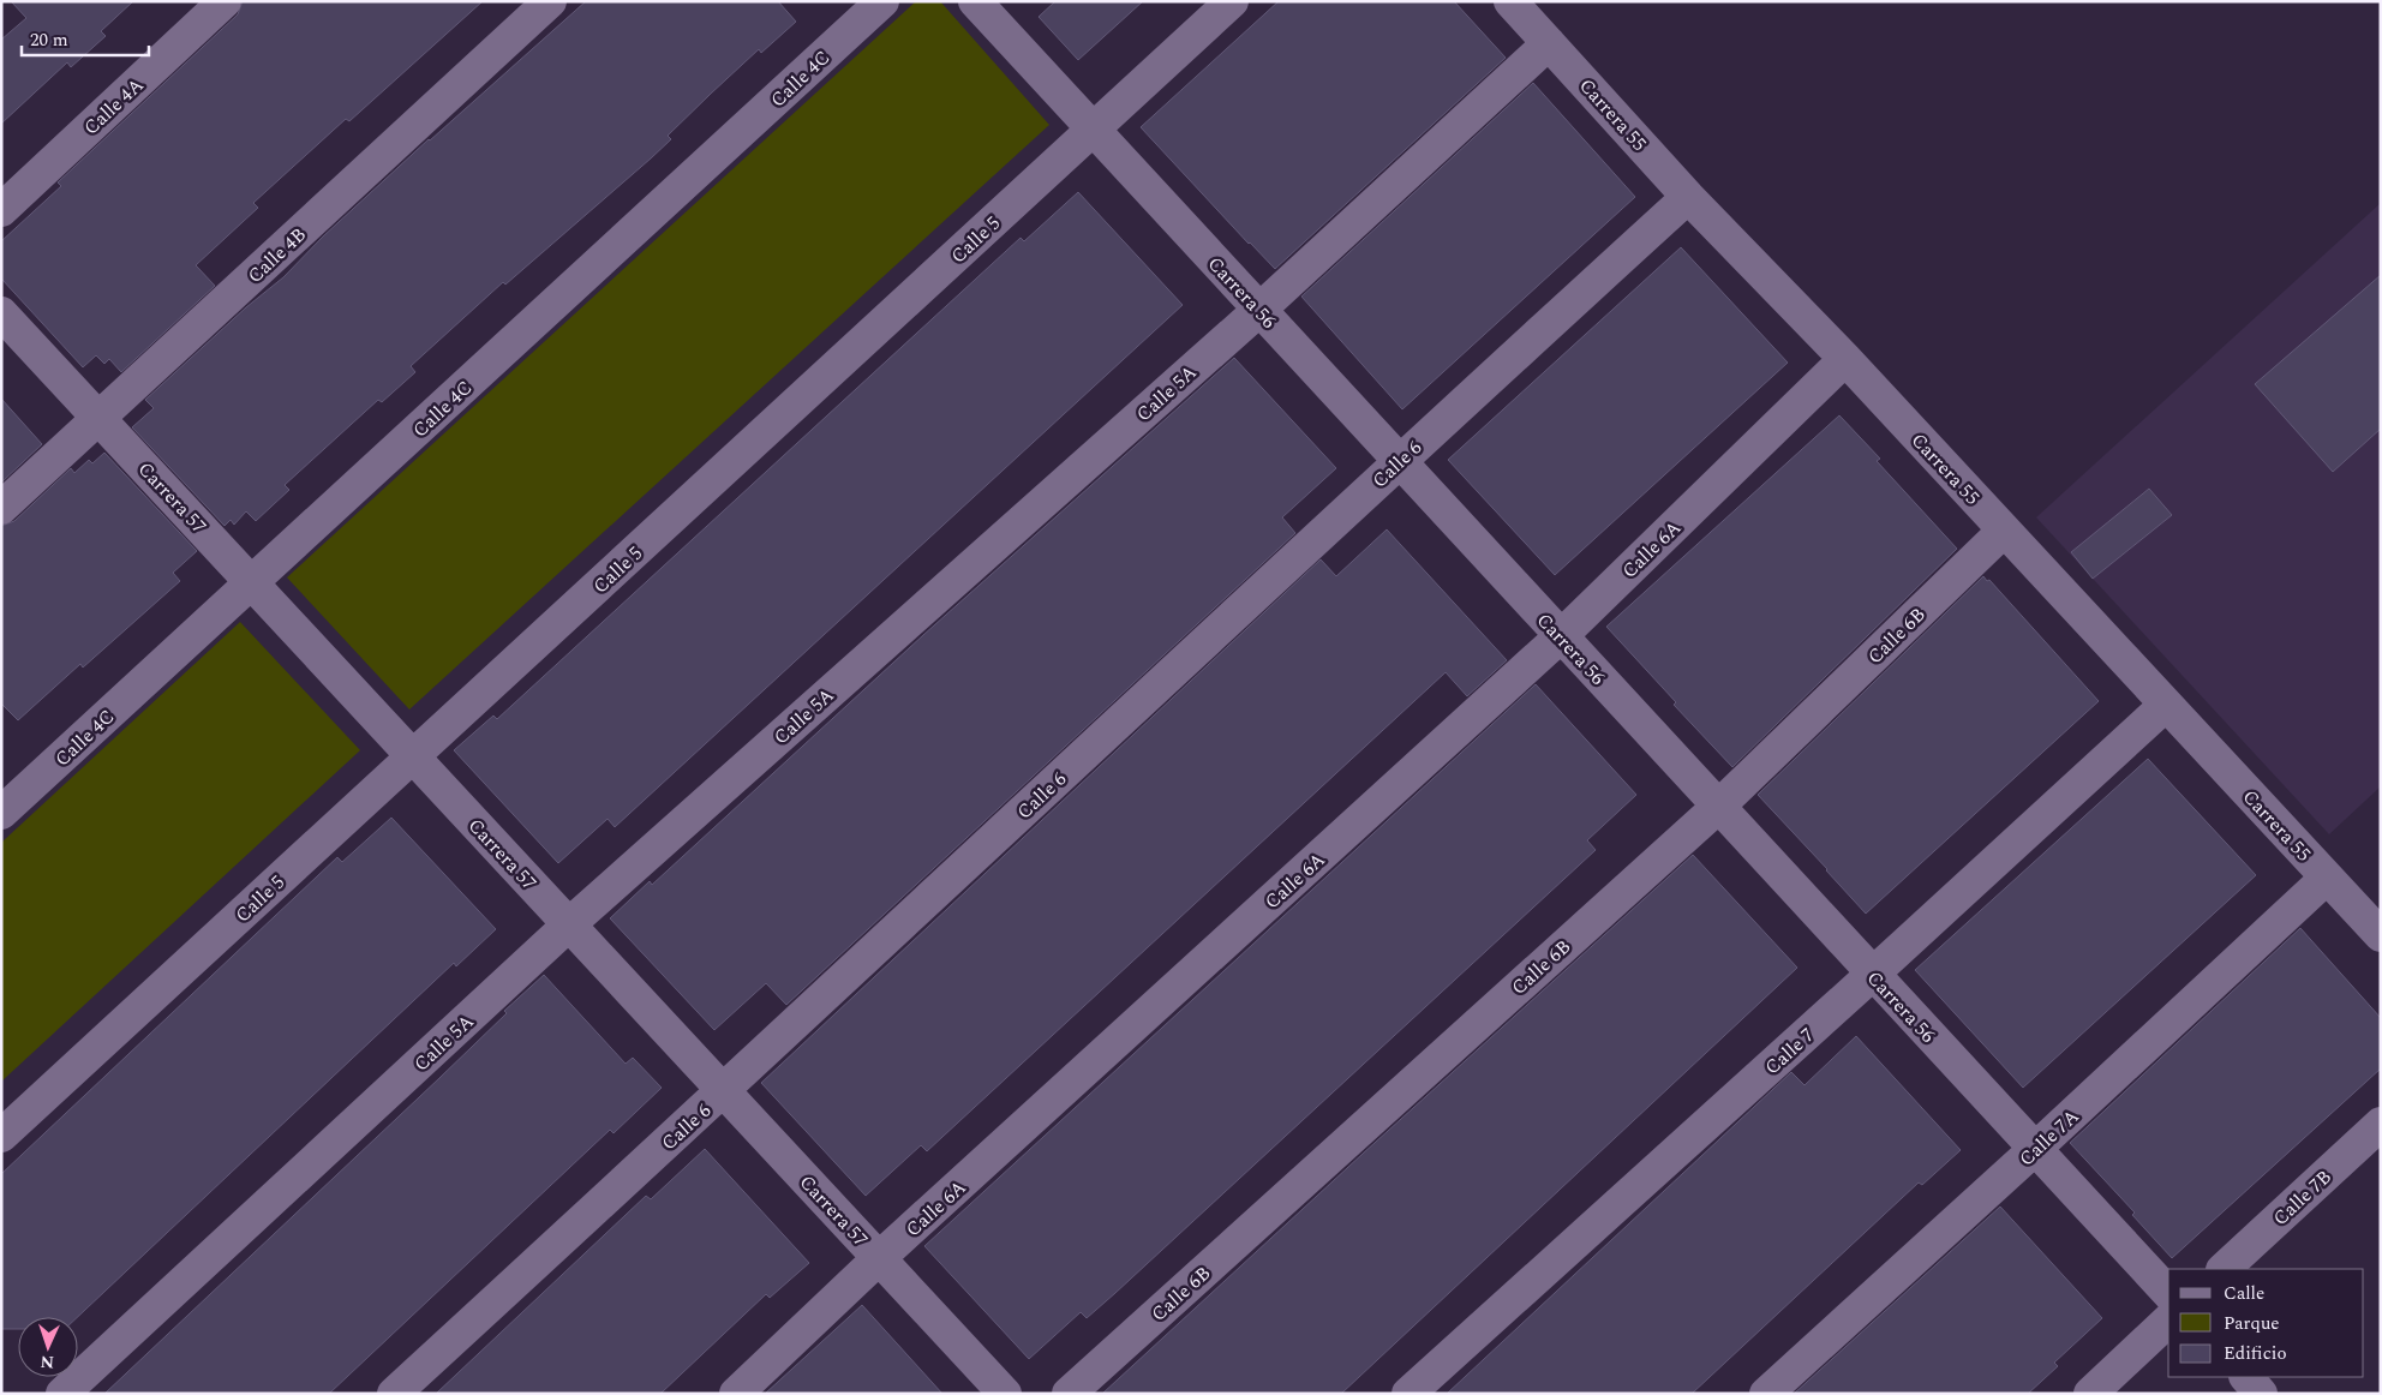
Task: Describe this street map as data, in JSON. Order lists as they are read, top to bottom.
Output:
{
  "streets": {
    "street": [
      "Calle 4C",
      "Calle 4A",
      "Carrera 55",
      "Calle 5",
      "Calle 4B",
      "Carrera 56",
      "Calle 5A",
      "Calle 6",
      "Carrera 57",
      "Calle 6A",
      "Calle 6B",
      "Calle 7",
      "Calle 7A",
      "Calle 7B"
    ]
  },
  "crossings": [
    ["Calle 4C", "Carrera 57"],
    ["Carrera 55", "Calle 5A"],
    ["Carrera 55", "Calle 6"],
    ["Carrera 55", "Calle 6A"],
    ["Carrera 55", "Calle 6B"],
    ["Carrera 55", "Calle 7"],
    ["Carrera 55", "Calle 7A"],
    ["Calle 5", "Carrera 56"],
    ["Calle 5", "Carrera 57"],
    ["Calle 4B", "Carrera 57"],
    ["Carrera 56", "Calle 5A"],
    ["Carrera 56", "Calle 6"],
    ["Carrera 56", "Calle 6A"],
    ["Carrera 56", "Calle 6B"],
    ["Carrera 56", "Calle 7"],
    ["Carrera 56", "Calle 7A"],
    ["Calle 5A", "Carrera 57"],
    ["Calle 6", "Carrera 57"],
    ["Carrera 57", "Calle 6A"]
  ],
  "legend": ["Calle", "Parque", "Edificio"],
  "scale_bar": "20 m",
  "north": "bottom"
}
